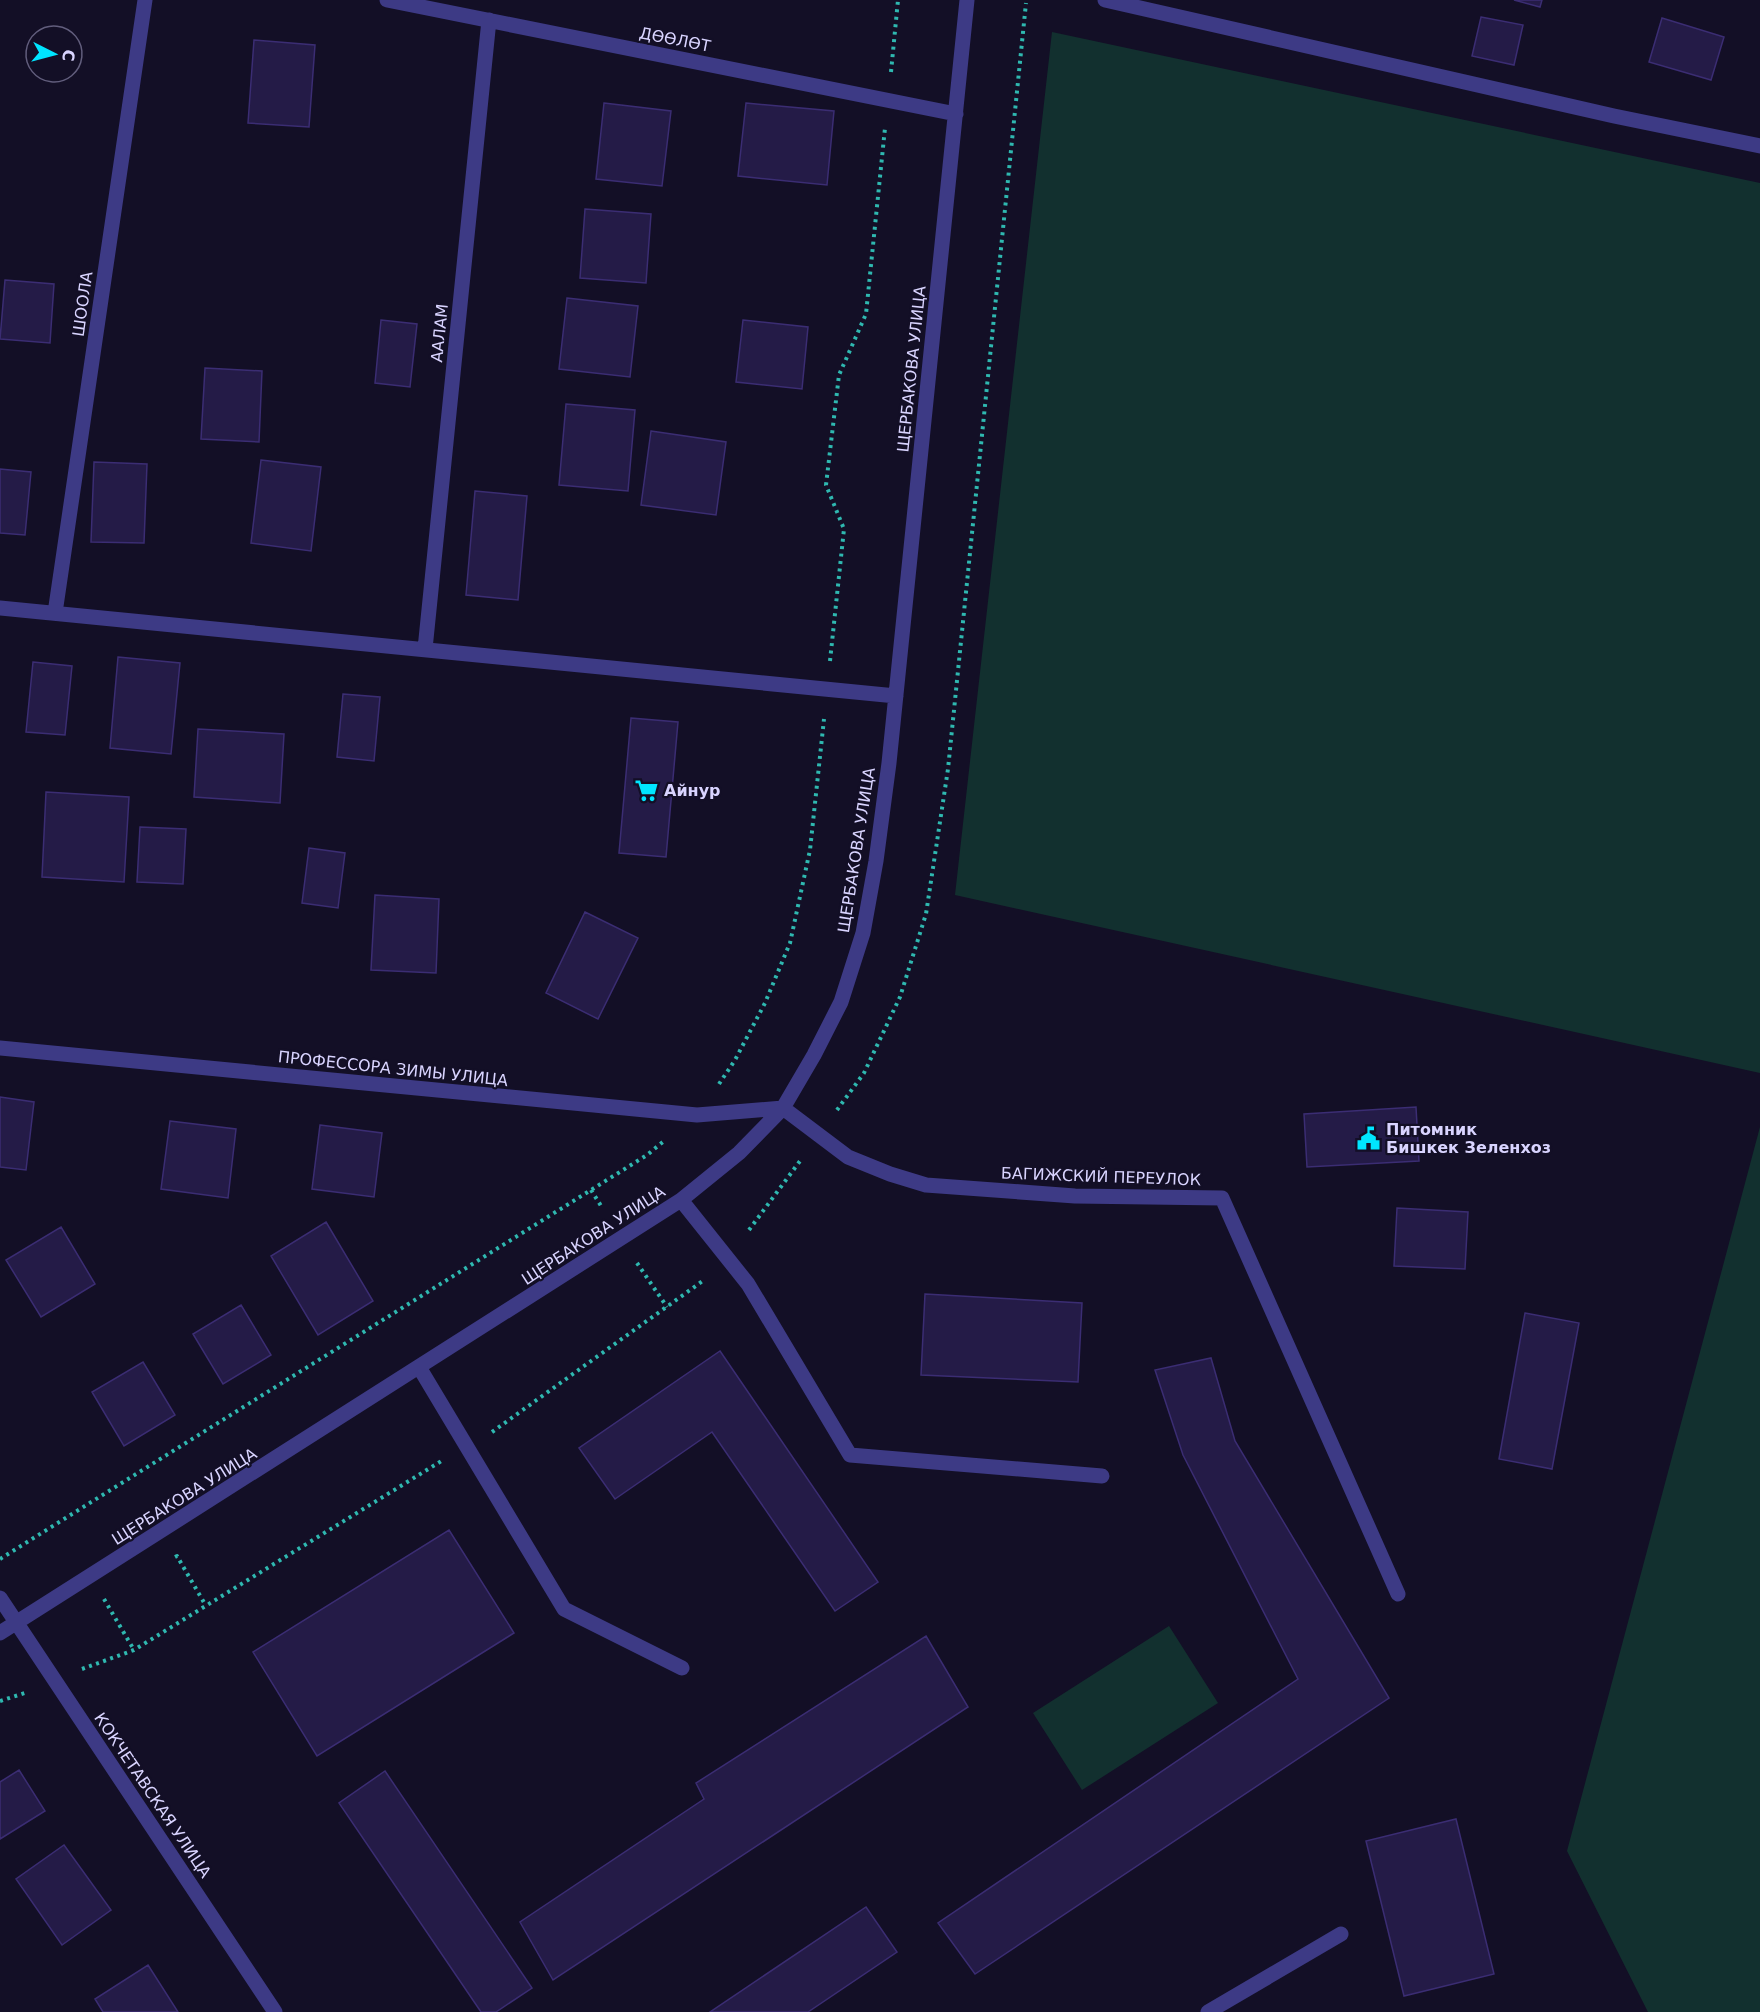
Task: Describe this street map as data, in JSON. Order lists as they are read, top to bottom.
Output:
{
  "streets": {
    "street": [
      "ДӨӨЛӨТ",
      "ШООЛА",
      "ААЛАМ",
      "ЩЕРБАКОВА УЛИЦА",
      "ПРОФЕССОРА ЗИМЫ УЛИЦА",
      "БАГИЖСКИЙ ПЕРЕУЛОК",
      "КОКЧЕТАВСКАЯ УЛИЦА"
    ]
  },
  "crossings": [
    ["ДӨӨЛӨТ", "ААЛАМ"],
    ["ДӨӨЛӨТ", "ЩЕРБАКОВА УЛИЦА"],
    ["ЩЕРБАКОВА УЛИЦА", "ПРОФЕССОРА ЗИМЫ УЛИЦА"],
    ["ЩЕРБАКОВА УЛИЦА", "БАГИЖСКИЙ ПЕРЕУЛОК"],
    ["ЩЕРБАКОВА УЛИЦА", "КОКЧЕТАВСКАЯ УЛИЦА"],
    ["ПРОФЕССОРА ЗИМЫ УЛИЦА", "БАГИЖСКИЙ ПЕРЕУЛОК"]
  ],
  "places": {
    "supermarket": ["Айнур"],
    "public building": ["Питомник Бишкек Зеленхоз"]
  },
  "north": "right"
}
